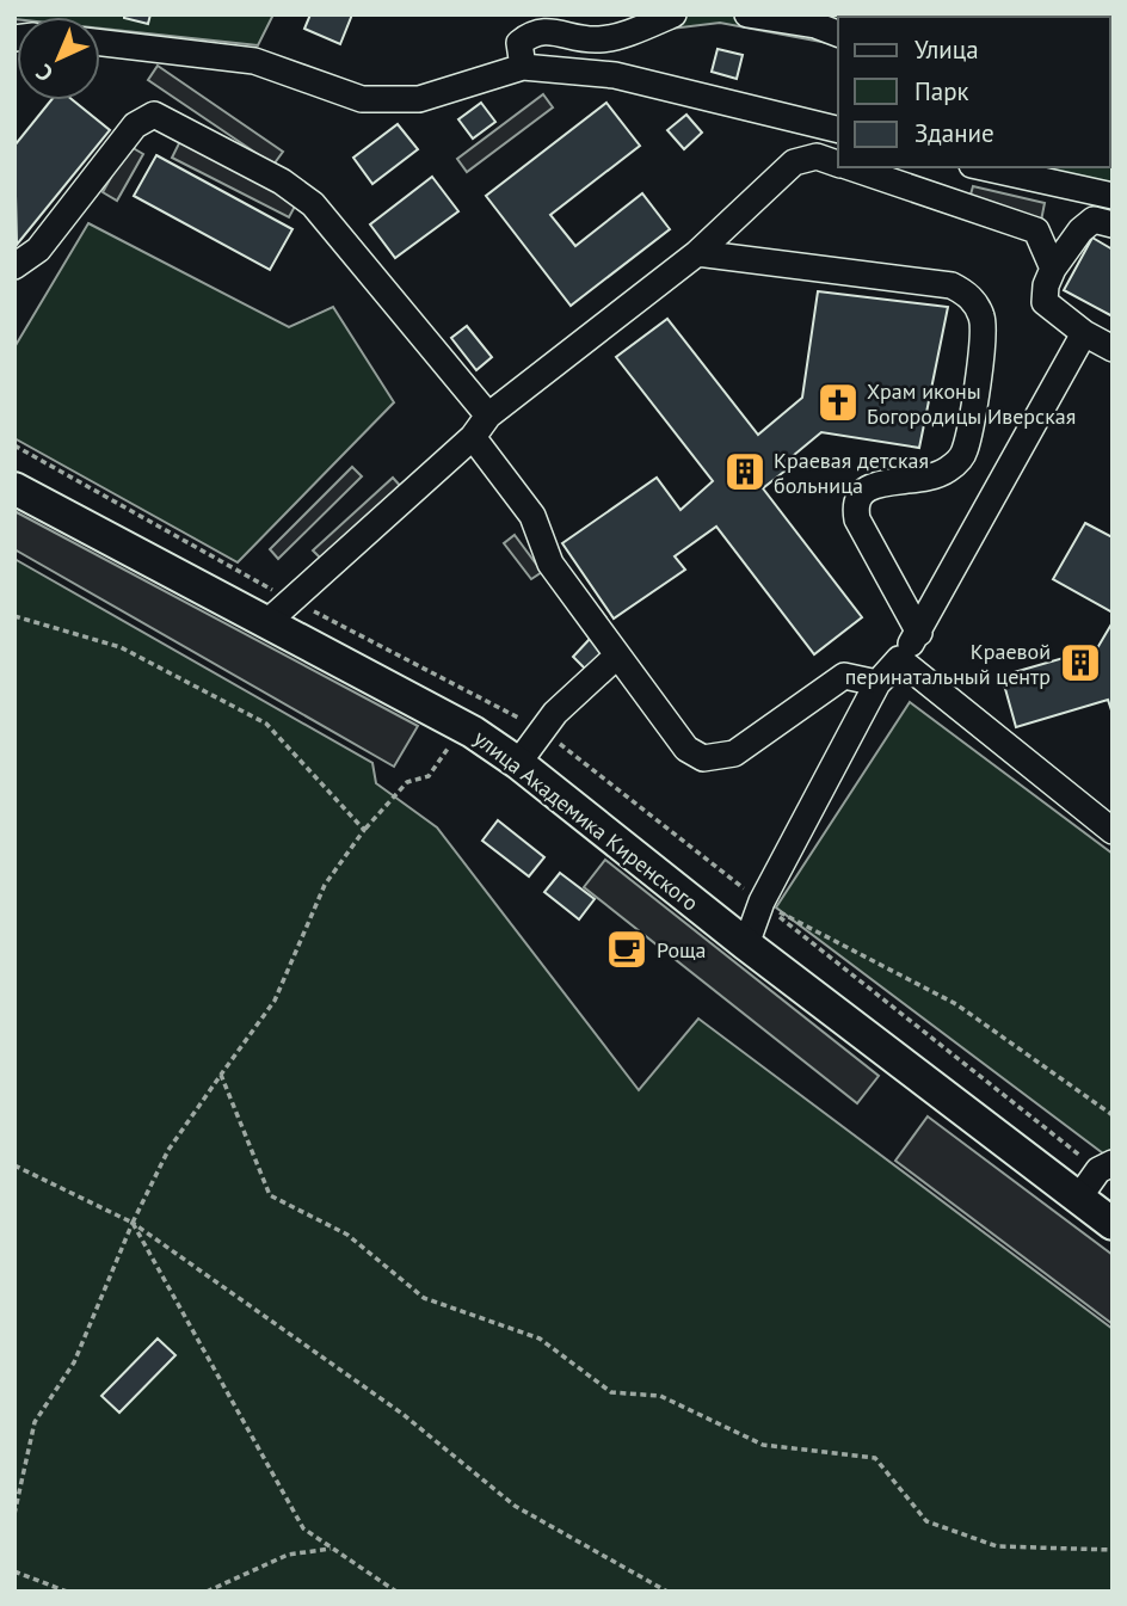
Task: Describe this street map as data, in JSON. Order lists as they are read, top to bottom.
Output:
{
  "streets": {
    "main road": ["улица Академика Киренского"]
  },
  "places": {
    "church": ["Храм иконы Богородицы Иверская"],
    "building": ["Краевая детская больница", "Краевой перинатальный центр"],
    "cafe": ["Роща"]
  },
  "legend": ["Улица", "Парк", "Здание"],
  "north": "bottom left"
}
